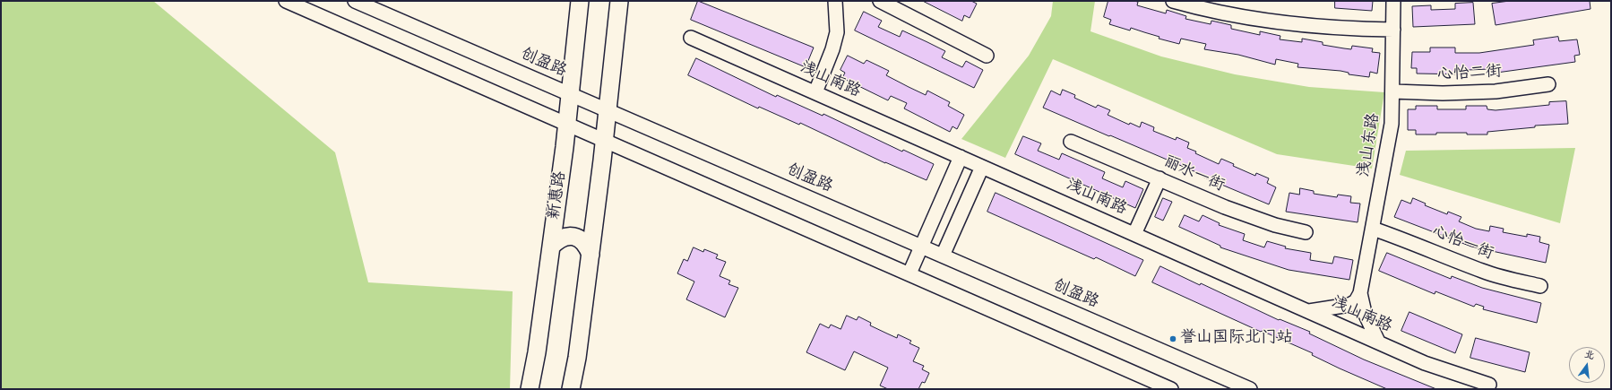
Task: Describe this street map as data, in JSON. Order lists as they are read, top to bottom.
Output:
{
  "streets": {
    "main road": ["新惠路"],
    "street": [
      "创盈路",
      "心怡二街",
      "浅山南路",
      "浅山东路",
      "丽水一街",
      "心怡一街"
    ]
  },
  "crossings": [
    ["创盈路", "新惠路"],
    ["心怡二街", "浅山东路"],
    ["浅山南路", "浅山东路"],
    ["浅山东路", "心怡一街"]
  ],
  "places": ["誉山国际北门站"],
  "north": "top"
}
